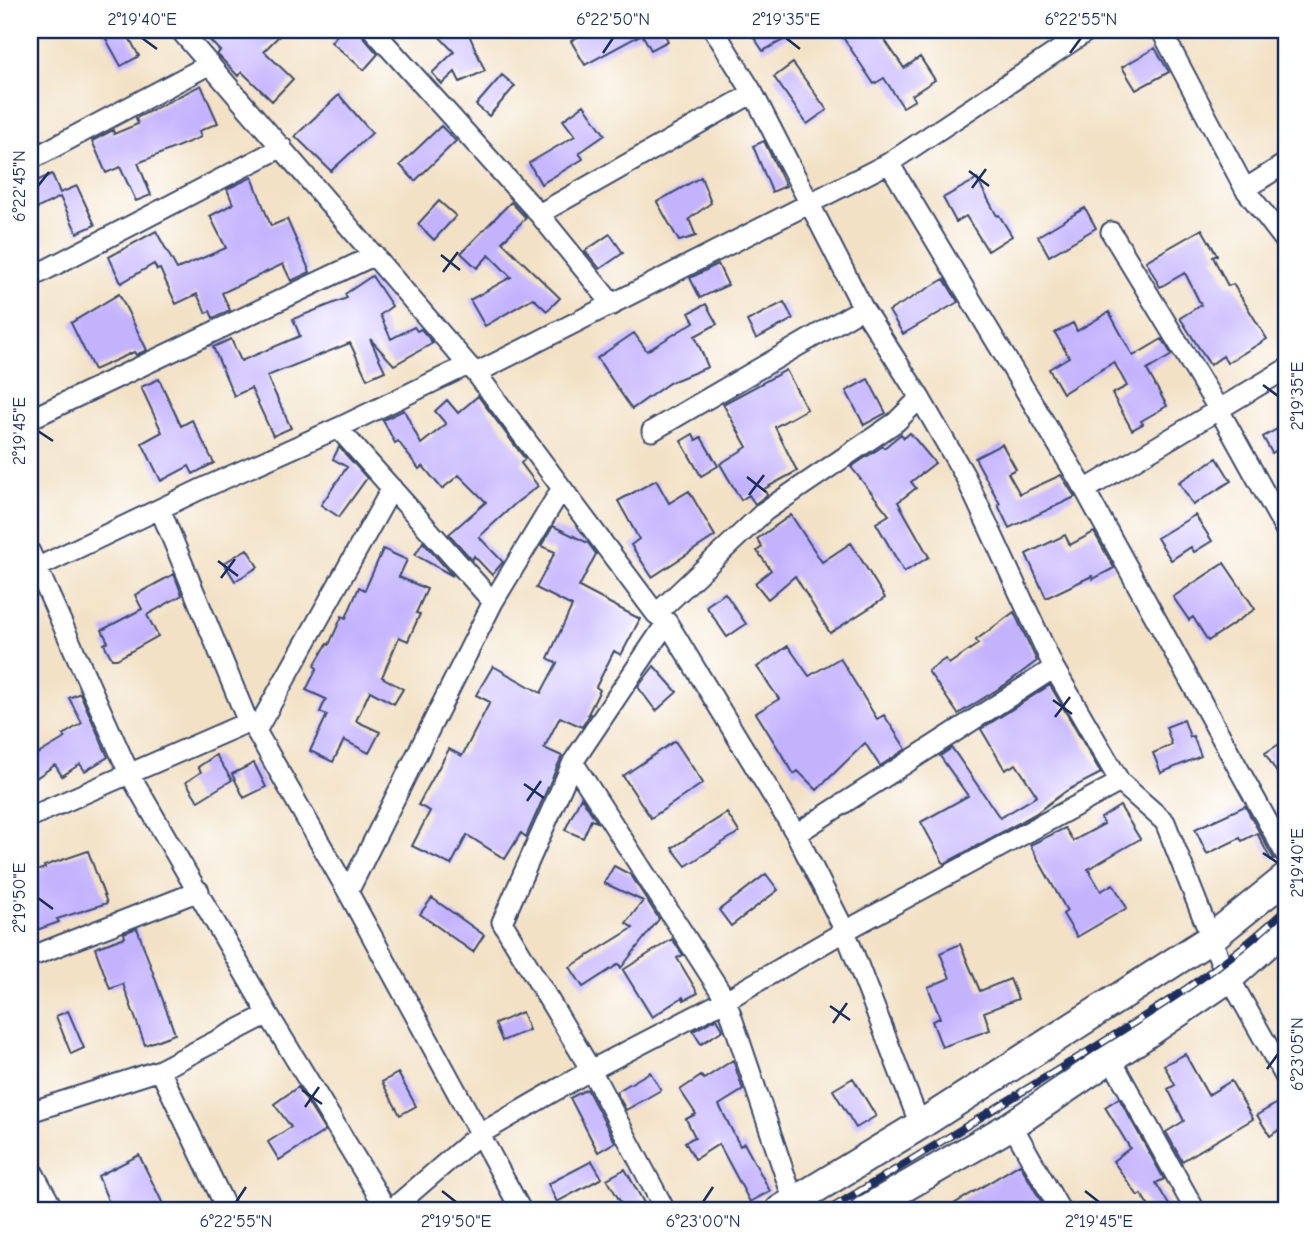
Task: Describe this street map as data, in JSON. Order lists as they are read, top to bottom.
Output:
{
  "coordinates": [
    "2°19'40\"E",
    "6°22'50\"N",
    "2°19'35\"E",
    "6°22'55\"N",
    "6°22'45\"N",
    "2°19'45\"E",
    "2°19'50\"E",
    "6°23'05\"N",
    "6°23'00\"N"
  ]
}
